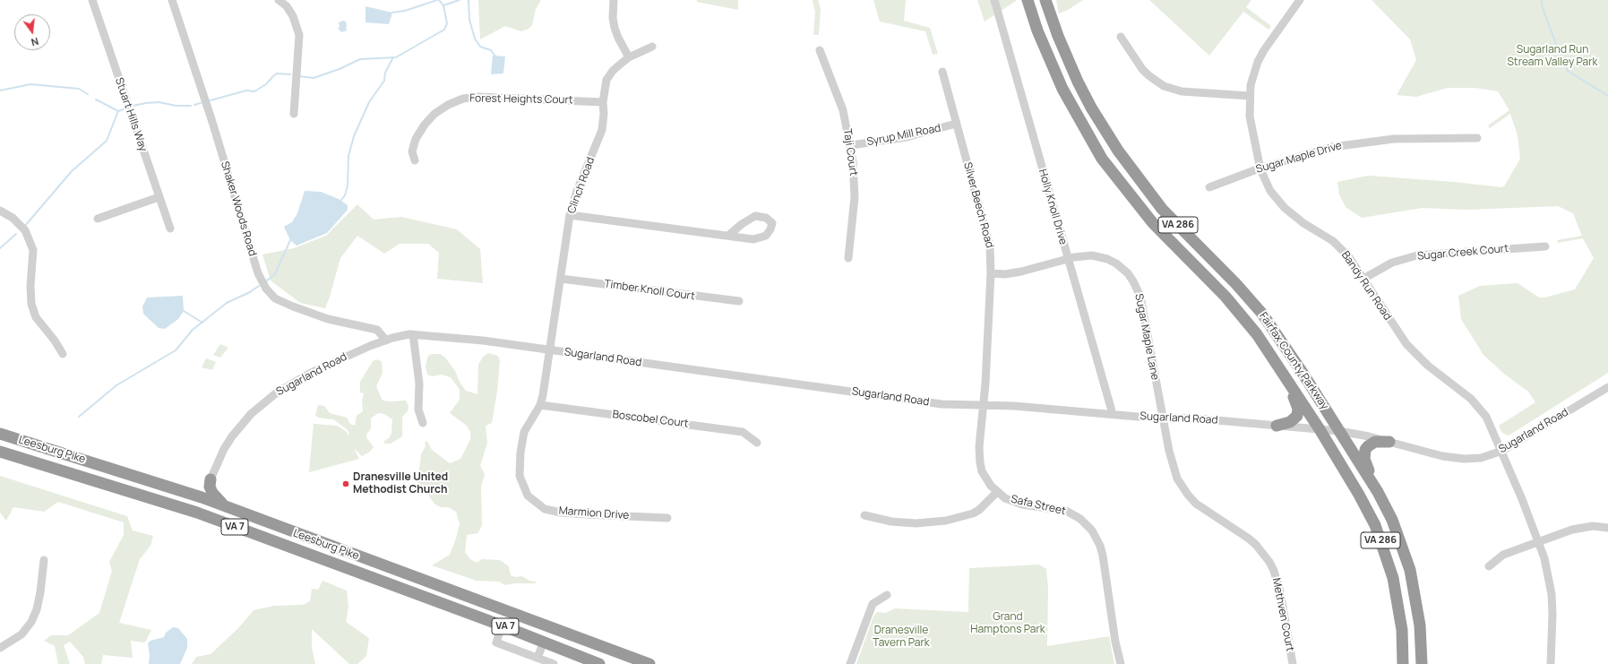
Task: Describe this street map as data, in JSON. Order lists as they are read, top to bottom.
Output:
{
  "streets": {
    "highway": [
      "VA 286",
      "Fairfax County Parkway",
      "Leesburg Pike",
      "VA 7"
    ],
    "street": [
      "Forest Heights Court",
      "Stuart Hills Way",
      "Syrup Mill Road",
      "Taji Court",
      "Sugar Maple Drive",
      "Clinch Road",
      "Silver Beech Road",
      "Holly Knoll Drive",
      "Shaker Woods Road",
      "Sugar Creek Court",
      "Bandy Run Road",
      "Timber Knoll Court",
      "Sugar Maple Lane",
      "Sugarland Road",
      "Boscobel Court",
      "Safa Street",
      "Marmion Drive",
      "Methven Court"
    ]
  },
  "crossings": [
    ["Forest Heights Court", "Clinch Road"],
    ["Syrup Mill Road", "Taji Court"],
    ["Syrup Mill Road", "Silver Beech Road"],
    ["Sugar Maple Drive", "Bandy Run Road"],
    ["Clinch Road", "Timber Knoll Court"],
    ["Clinch Road", "Sugarland Road"],
    ["Clinch Road", "Marmion Drive"],
    ["Silver Beech Road", "Sugar Maple Lane"],
    ["Silver Beech Road", "Sugarland Road"],
    ["Silver Beech Road", "Safa Street"],
    ["Holly Knoll Drive", "Sugar Maple Lane"],
    ["Holly Knoll Drive", "Sugarland Road"],
    ["Shaker Woods Road", "Sugarland Road"],
    ["Sugar Creek Court", "Bandy Run Road"],
    ["Bandy Run Road", "Sugarland Road"],
    ["Sugar Maple Lane", "Sugarland Road"],
    ["Sugar Maple Lane", "Methven Court"],
    ["Sugarland Road", "Fairfax County Parkway"],
    ["Sugarland Road", "Safa Street"],
    ["Sugarland Road", "Marmion Drive"],
    ["Sugarland Road", "Methven Court"],
    ["Boscobel Court", "Marmion Drive"]
  ],
  "parks": ["Sugarland Run Stream Valley Park", "Grand Hamptons Park", "Dranesville Tavern Park"],
  "places": ["Dranesville United Methodist Church"],
  "north": "bottom"
}
